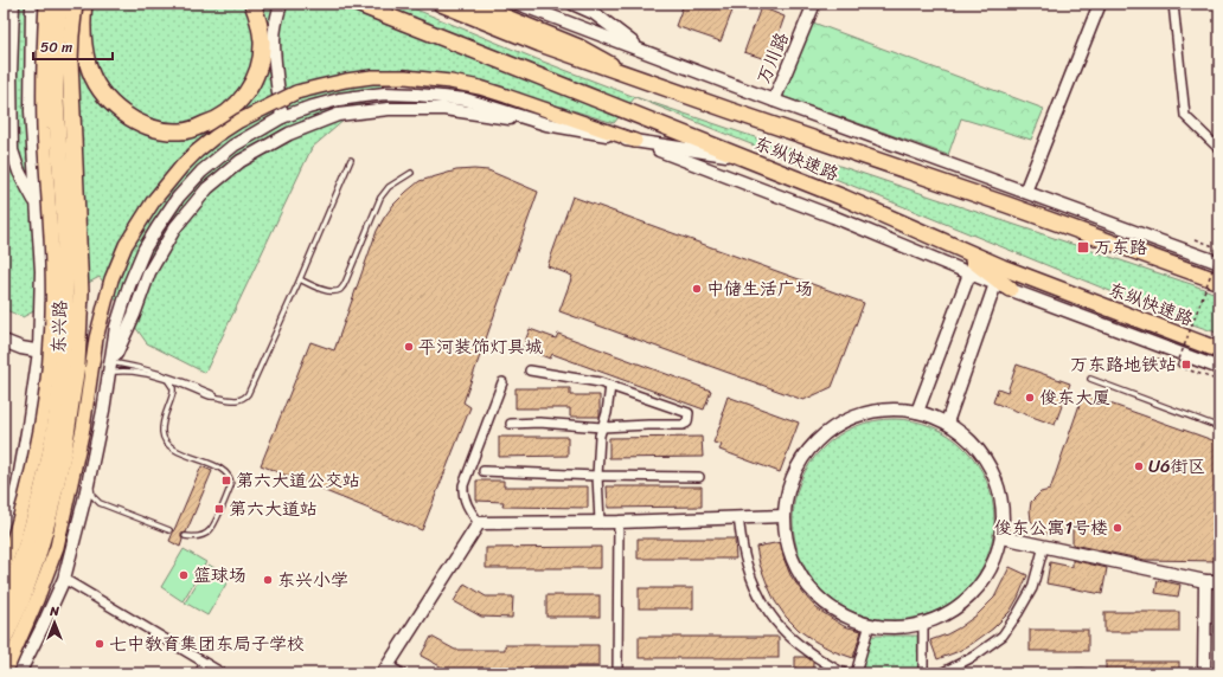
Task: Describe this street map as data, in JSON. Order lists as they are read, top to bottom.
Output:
{
  "streets": {
    "highway": ["东纵快速路", "东兴路"],
    "street": ["万川路"]
  },
  "places": {
    "transit": [
      "万东路",
      "万东路地铁站",
      "第六大道公交站",
      "第六大道站"
    ],
    "other": [
      "中储生活广场",
      "平河装饰灯具城",
      "俊东大厦",
      "U6街区",
      "俊东公寓1号楼",
      "篮球场",
      "东兴小学",
      "七中教育集团东局子学校"
    ]
  },
  "scale_bar": "50 m",
  "north": "top"
}
